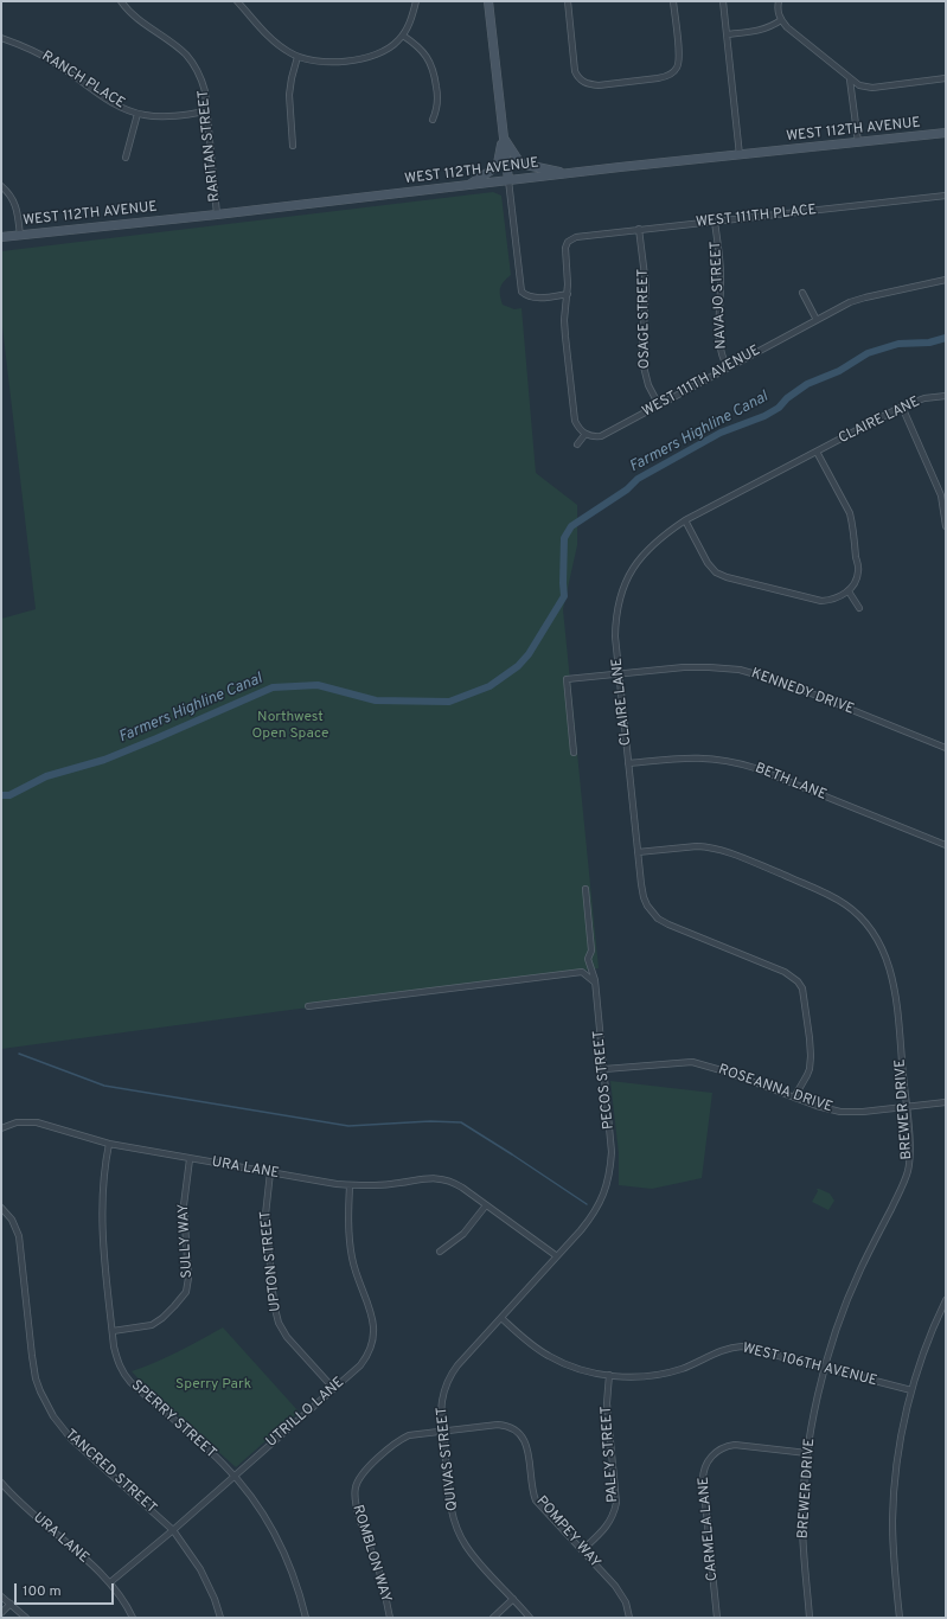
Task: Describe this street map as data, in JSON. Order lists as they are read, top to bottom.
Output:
{
  "streets": {
    "main road": ["WEST 112TH AVENUE"],
    "street": [
      "RANCH PLACE",
      "RARITAN STREET",
      "WEST 111TH PLACE",
      "NAVAJO STREET",
      "OSAGE STREET",
      "WEST 111TH AVENUE",
      "CLAIRE LANE",
      "KENNEDY DRIVE",
      "BETH LANE",
      "PECOS STREET",
      "ROSEANNA DRIVE",
      "BREWER DRIVE",
      "URA LANE",
      "SULLY WAY",
      "UPTON STREET",
      "WEST 106TH AVENUE",
      "UTRILLO LANE",
      "SPERRY STREET",
      "PALEY STREET",
      "QUIVAS STREET",
      "TANCRED STREET",
      "CARMELA LANE",
      "POMPEY WAY",
      "ROMBLON WAY"
    ]
  },
  "crossings": [
    ["RANCH PLACE", "RARITAN STREET"],
    ["WEST 112TH AVENUE", "RARITAN STREET"],
    ["WEST 111TH PLACE", "NAVAJO STREET"],
    ["WEST 111TH PLACE", "OSAGE STREET"],
    ["NAVAJO STREET", "WEST 111TH AVENUE"],
    ["OSAGE STREET", "WEST 111TH AVENUE"],
    ["CLAIRE LANE", "KENNEDY DRIVE"],
    ["CLAIRE LANE", "BETH LANE"],
    ["CLAIRE LANE", "ROSEANNA DRIVE"],
    ["CLAIRE LANE", "BREWER DRIVE"],
    ["PECOS STREET", "ROSEANNA DRIVE"],
    ["PECOS STREET", "URA LANE"],
    ["PECOS STREET", "QUIVAS STREET"],
    ["ROSEANNA DRIVE", "BREWER DRIVE"],
    ["BREWER DRIVE", "WEST 106TH AVENUE"],
    ["BREWER DRIVE", "CARMELA LANE"],
    ["URA LANE", "SULLY WAY"],
    ["URA LANE", "UPTON STREET"],
    ["URA LANE", "UTRILLO LANE"],
    ["URA LANE", "SPERRY STREET"],
    ["URA LANE", "QUIVAS STREET"],
    ["SULLY WAY", "SPERRY STREET"],
    ["UPTON STREET", "UTRILLO LANE"],
    ["WEST 106TH AVENUE", "PALEY STREET"],
    ["WEST 106TH AVENUE", "QUIVAS STREET"],
    ["UTRILLO LANE", "SPERRY STREET"],
    ["UTRILLO LANE", "TANCRED STREET"],
    ["PALEY STREET", "POMPEY WAY"],
    ["QUIVAS STREET", "POMPEY WAY"],
    ["QUIVAS STREET", "ROMBLON WAY"],
    ["POMPEY WAY", "ROMBLON WAY"]
  ],
  "water": ["Farmers Highline Canal"],
  "parks": ["Northwest Open Space", "Sperry Park"],
  "scale_bar": "100 m"
}
